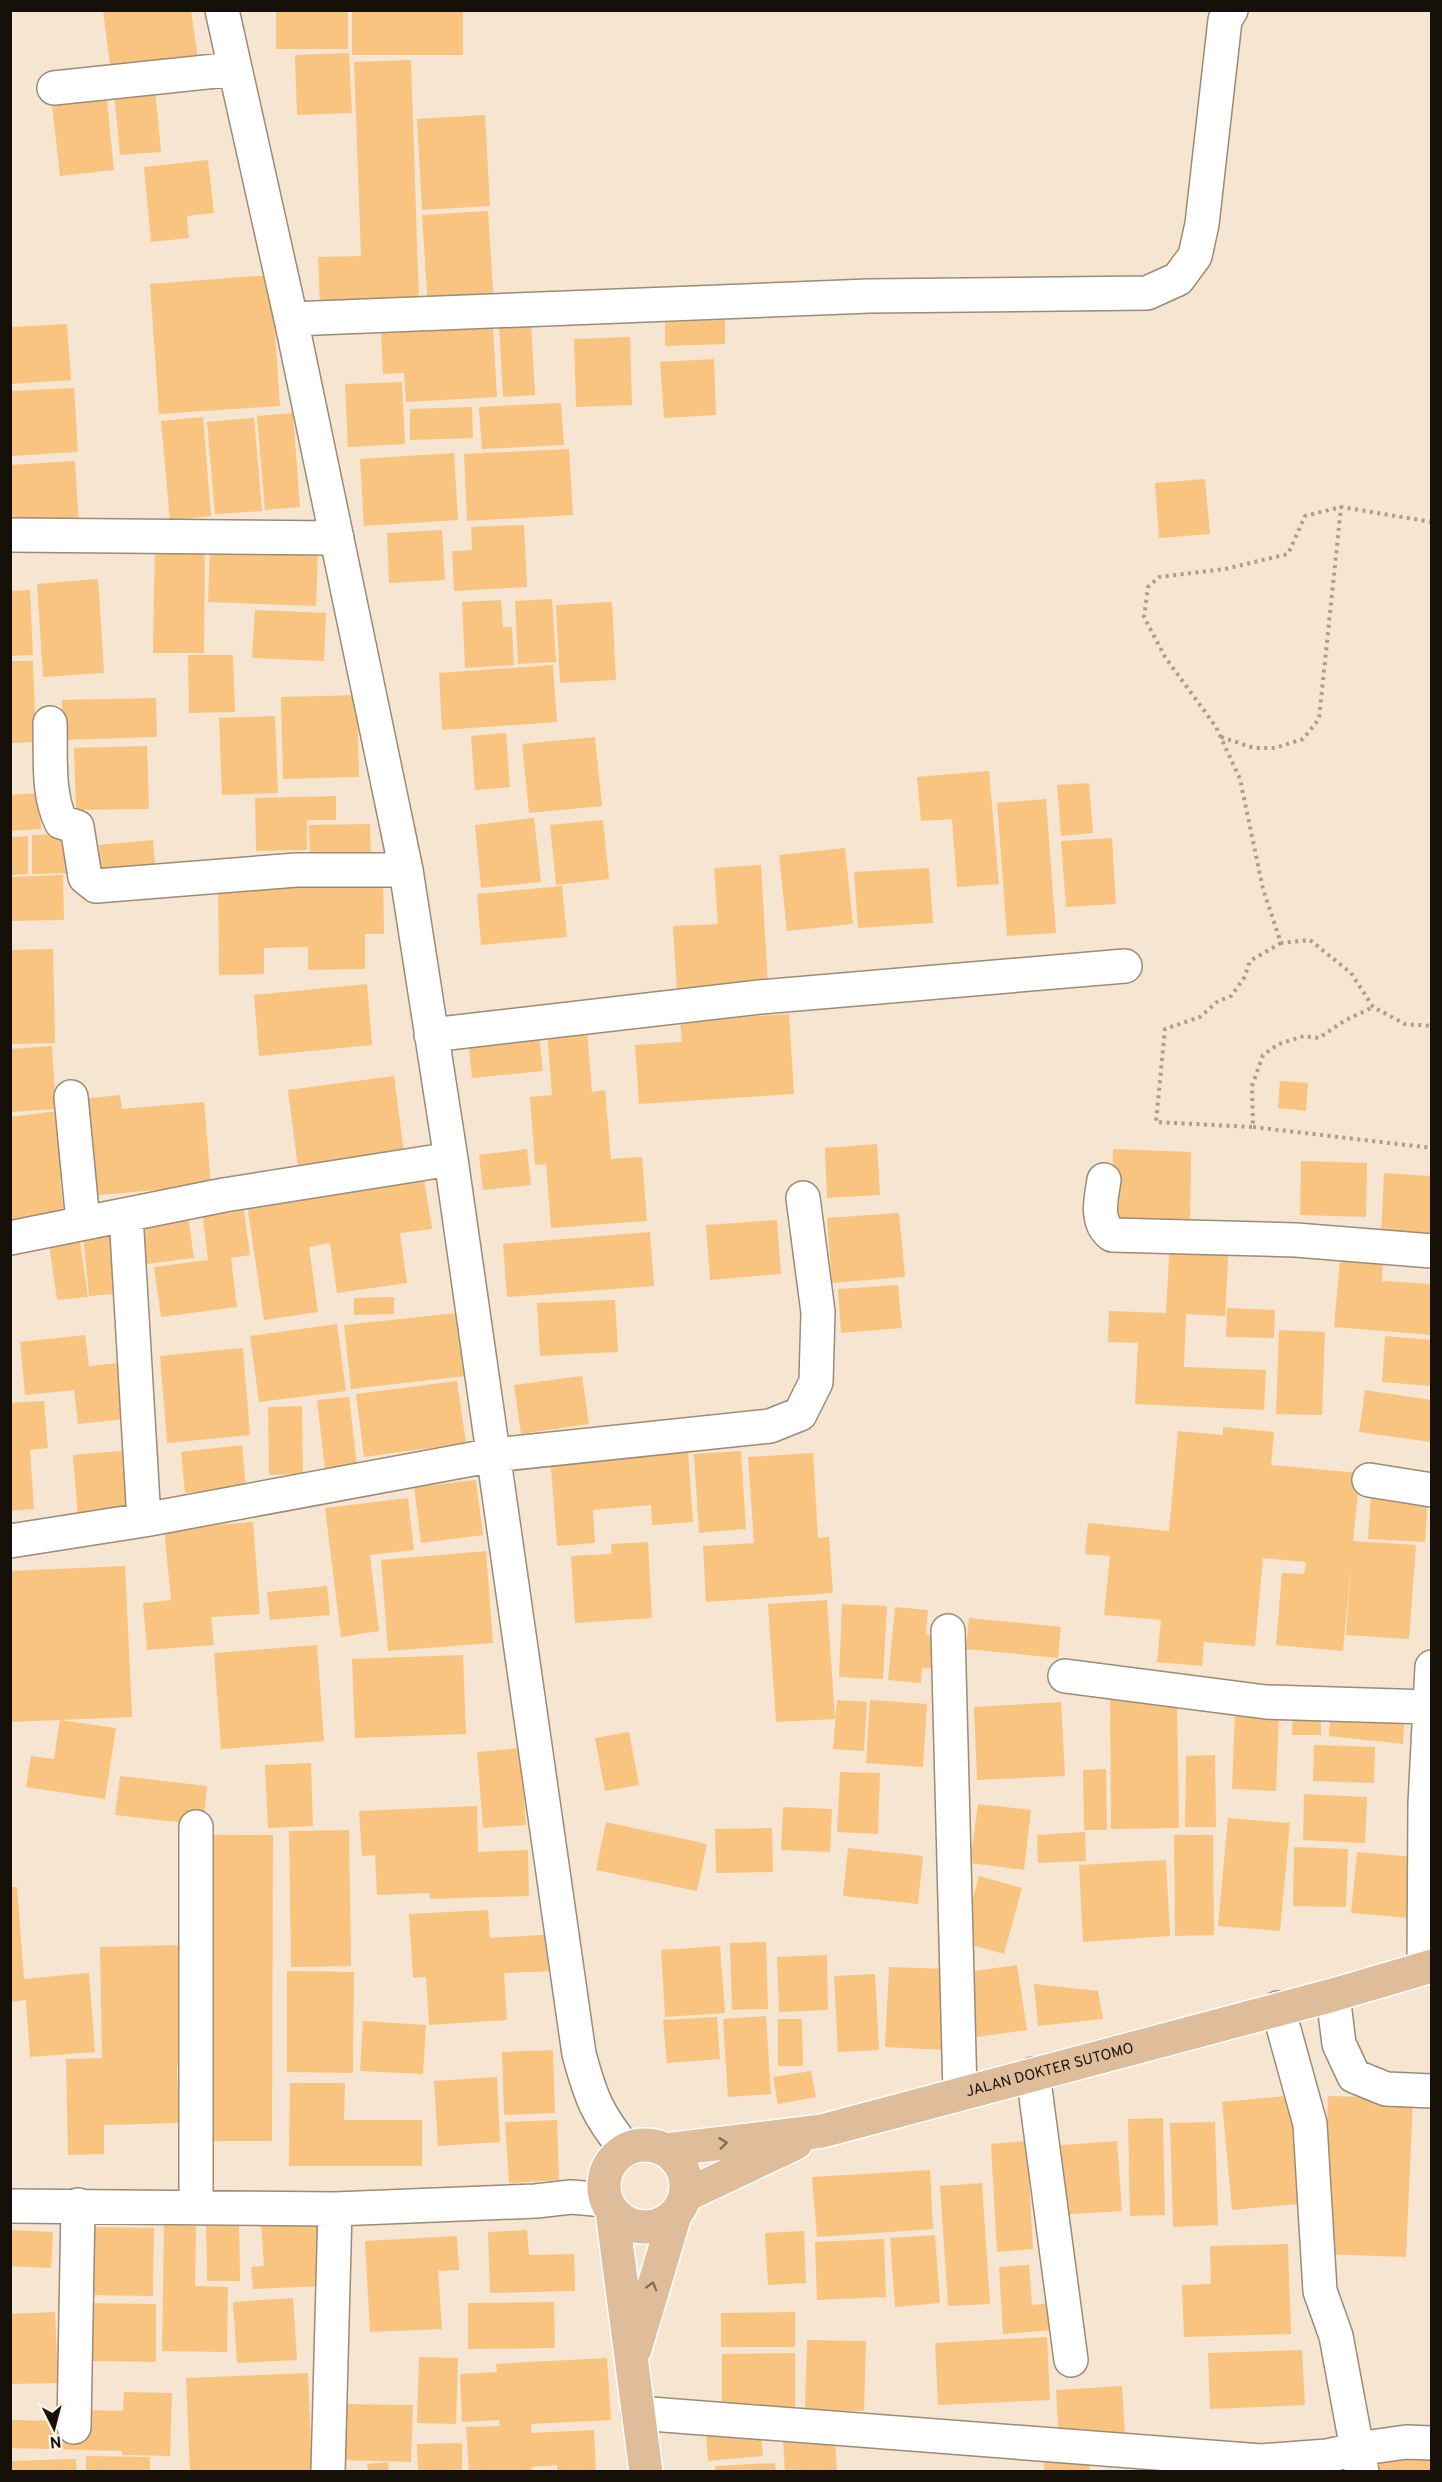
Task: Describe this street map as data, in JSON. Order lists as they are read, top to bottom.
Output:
{
  "streets": {
    "main road": ["JALAN DOKTER SUTOMO"]
  },
  "north": "bottom"
}
